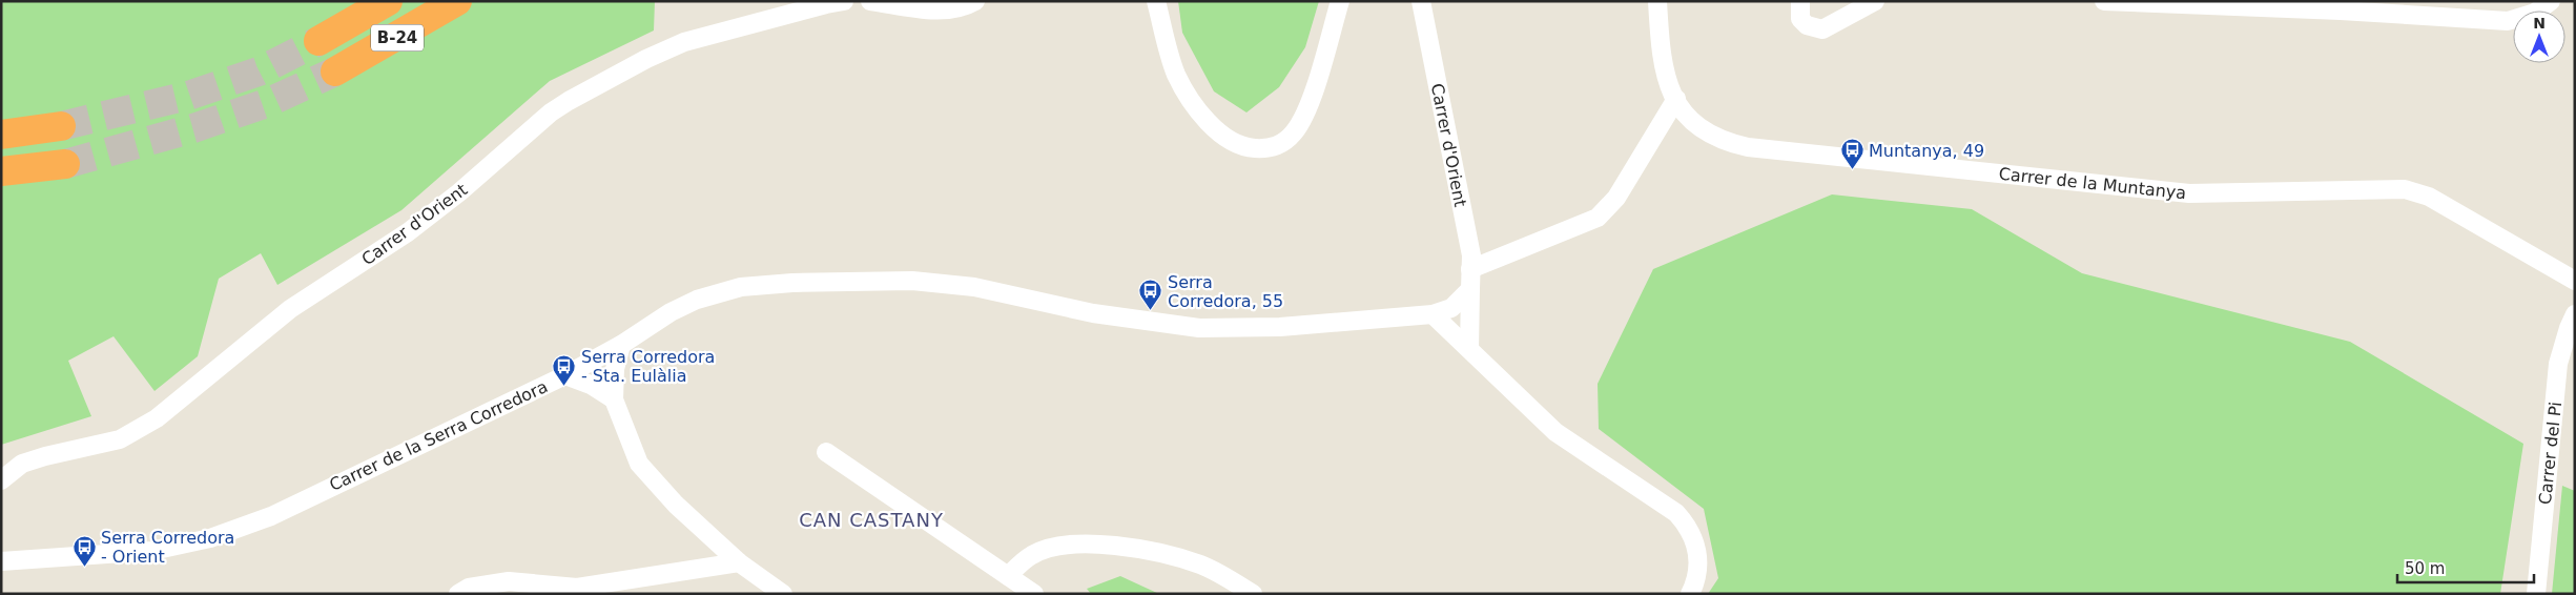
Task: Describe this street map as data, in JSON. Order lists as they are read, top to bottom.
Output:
{
  "streets": {
    "highway": ["B-24"],
    "street": [
      "Carrer d'Orient",
      "Carrer de la Muntanya",
      "Carrer de la Serra Corredora",
      "Carrer del Pi"
    ]
  },
  "districts": ["CAN CASTANY"],
  "places": {
    "bus stop": [
      "Muntanya, 49",
      "Serra Corredora, 55",
      "Serra Corredora - Sta. Eulàlia",
      "Serra Corredora - Orient"
    ]
  },
  "scale_bar": "50 m",
  "north": "top"
}
